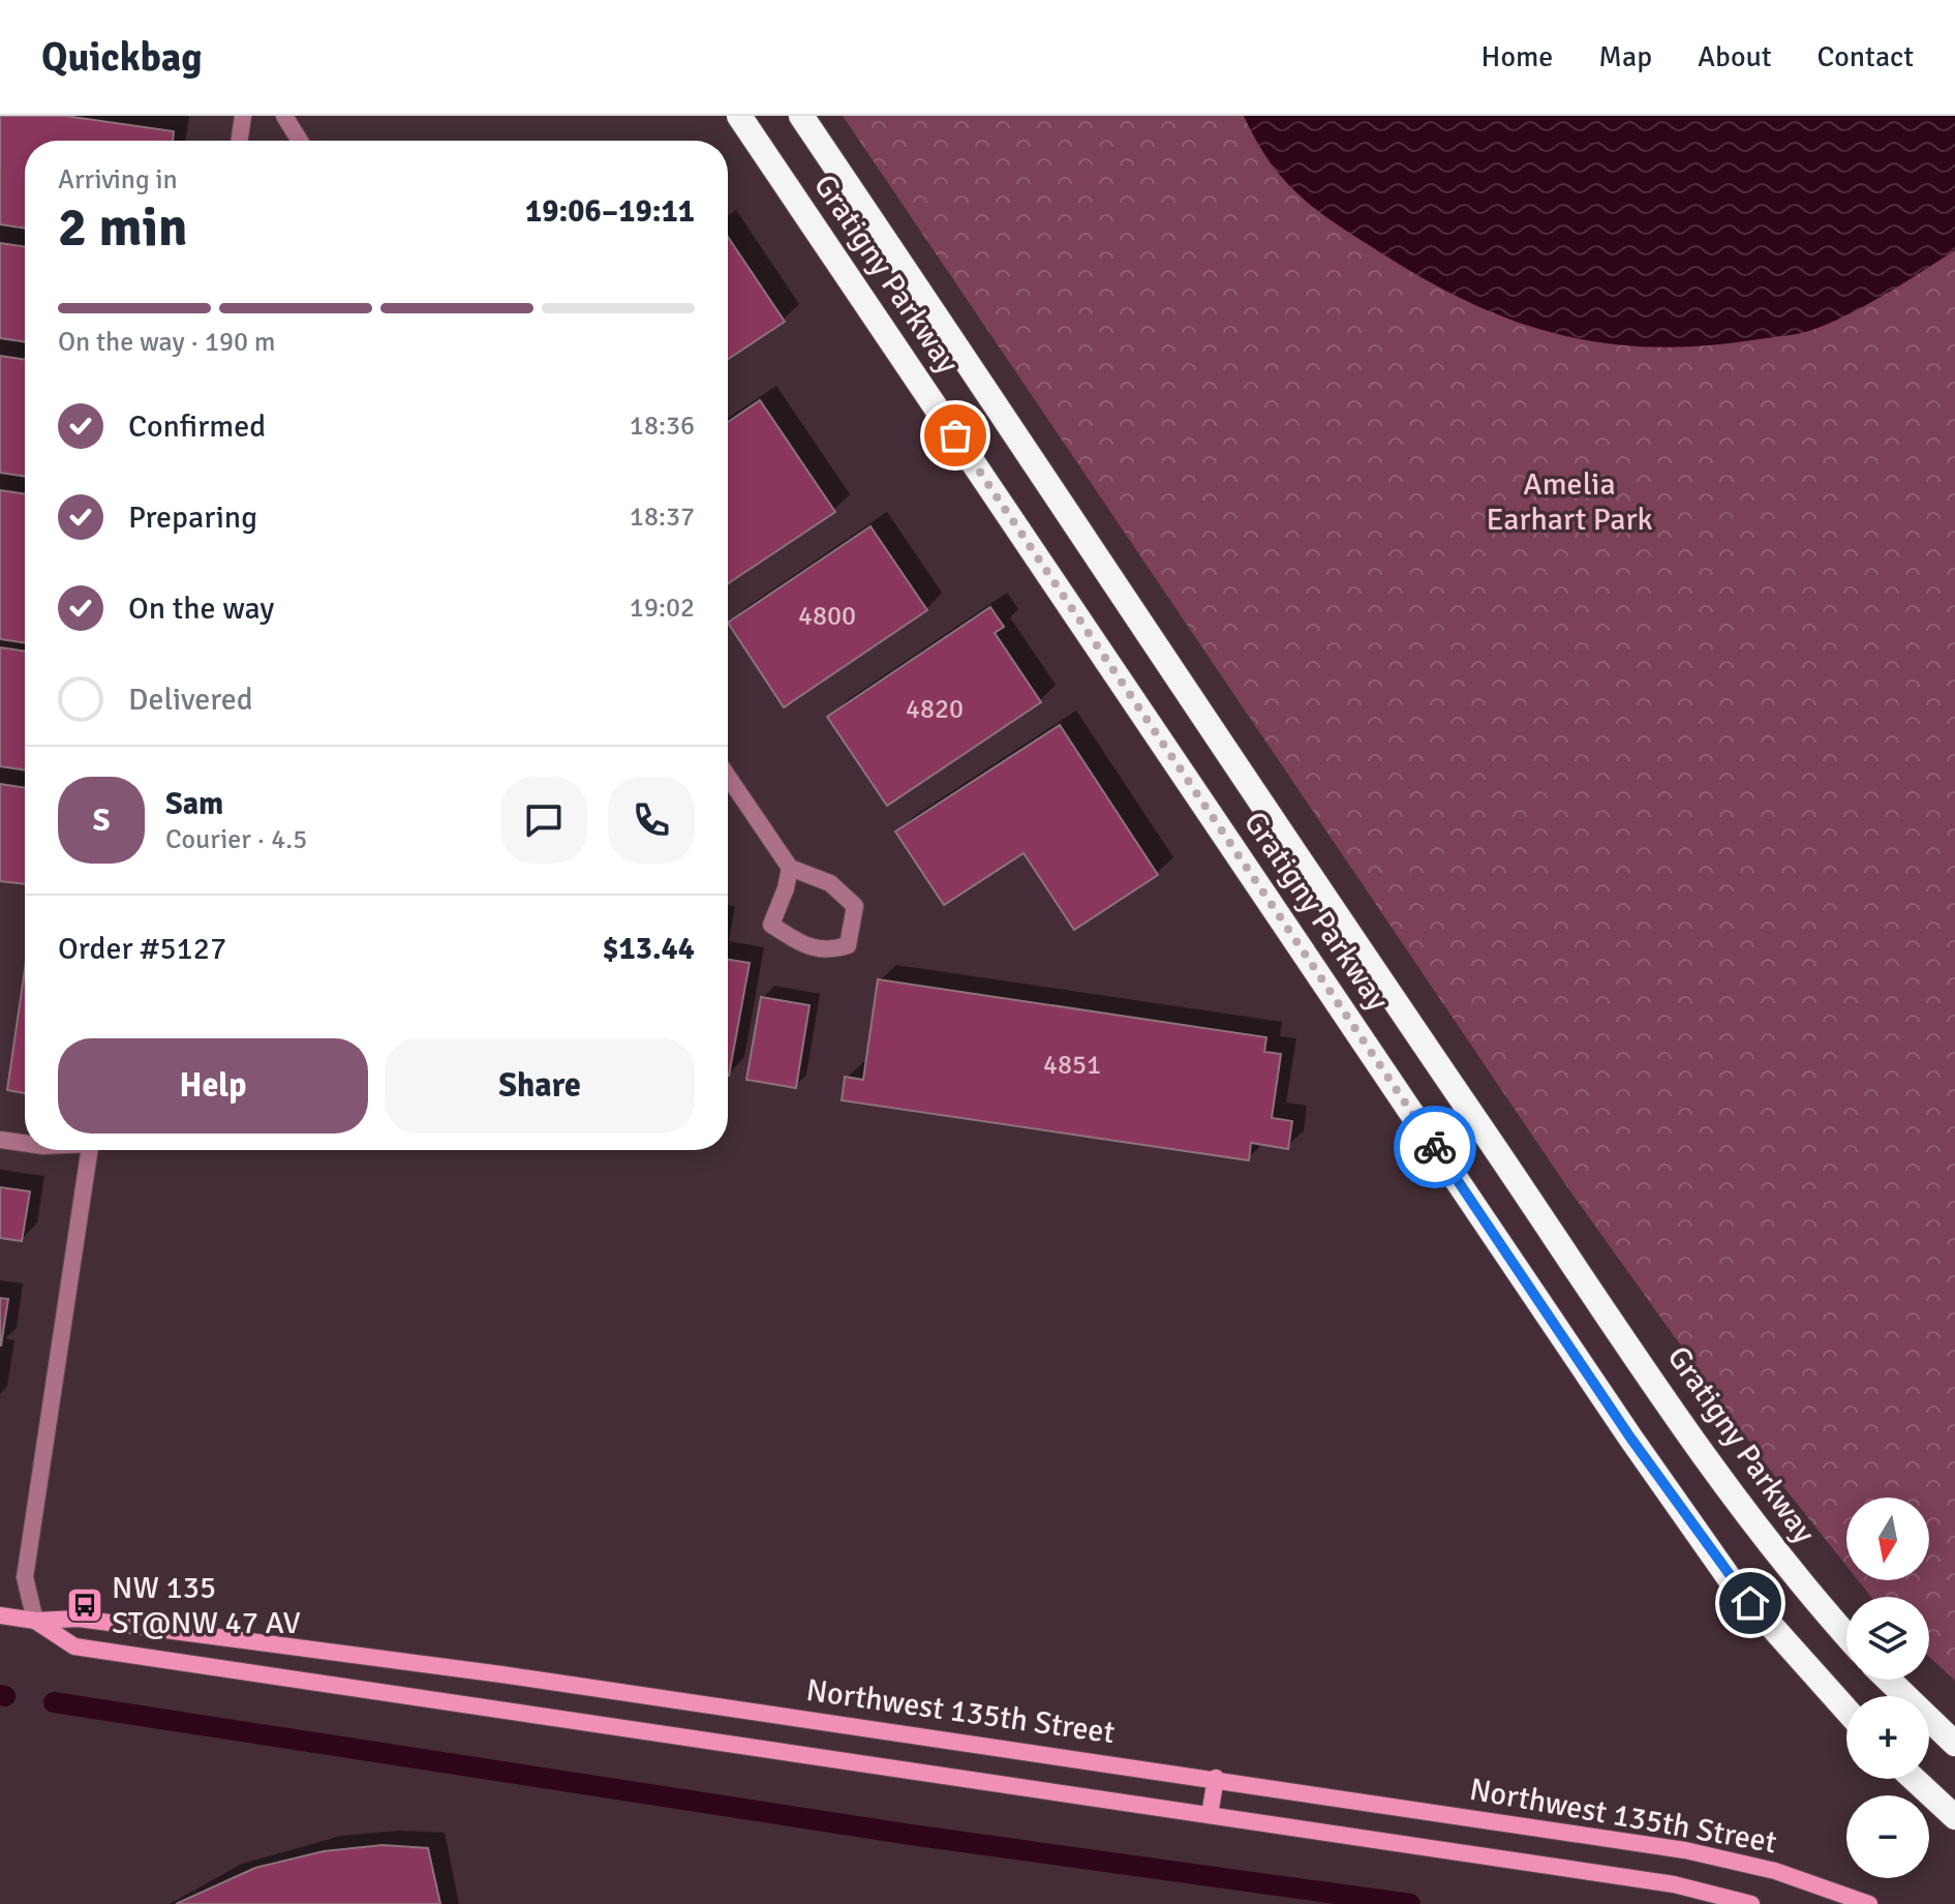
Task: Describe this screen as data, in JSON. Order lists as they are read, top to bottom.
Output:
{
  "streets": {
    "highway": ["Gratigny Parkway"],
    "main road": ["Northwest 135th Street"]
  },
  "parks": ["Amelia Earhart Park"],
  "places": {
    "bus stop": ["NW 135 ST@NW 47 AV"]
  },
  "house_numbers": ["4800", "4820", "4851"],
  "north": "bottom",
  "page": {
    "header": "Quickbag",
    "nav": [
      "Home",
      "Map",
      "About",
      "Contact"
    ],
    "heading": ["2 min", "Arriving in", "19:06–19:11"],
    "panel": [
      "Sam",
      "Courier · 4.5",
      "Order #5127",
      "$13.44"
    ],
    "bar": "On the way · 190 m",
    "list": [
      ["Confirmed", "18:36"],
      ["Preparing", "18:37"],
      ["On the way", "19:02"],
      "Delivered"
    ],
    "round": "S",
    "buttons": ["Help", "Share"],
    "map_buttons": ["+", "−"]
  }
}
